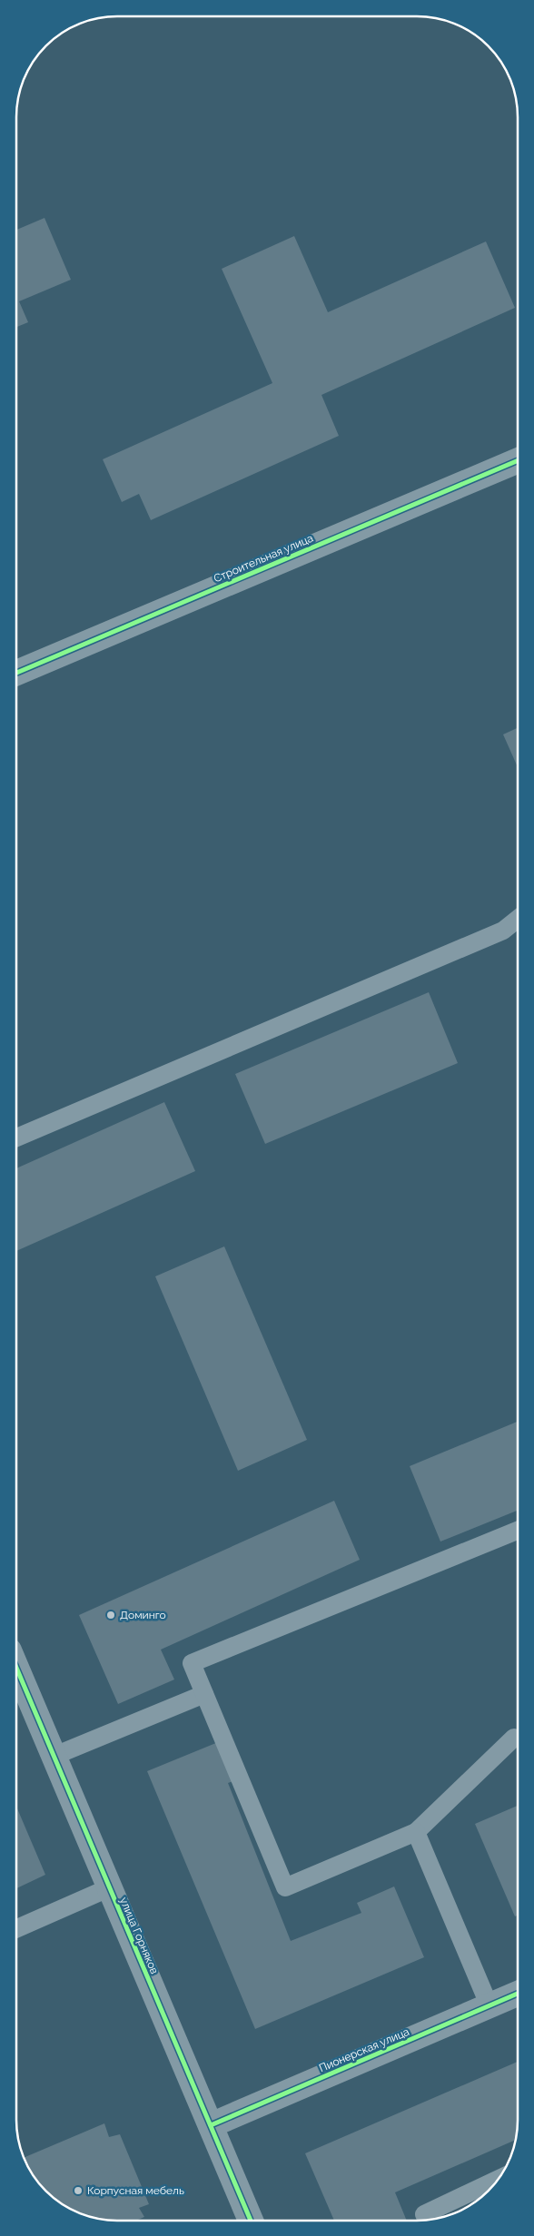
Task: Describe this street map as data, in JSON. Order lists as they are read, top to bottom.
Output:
{
  "streets": {
    "street": ["Строительная улица", "улица Горняков", "Пионерская улица"]
  },
  "crossings": [
    ["улица Горняков", "Пионерская улица"]
  ],
  "places": ["Доминго", "Корпусная мебель"]
}
